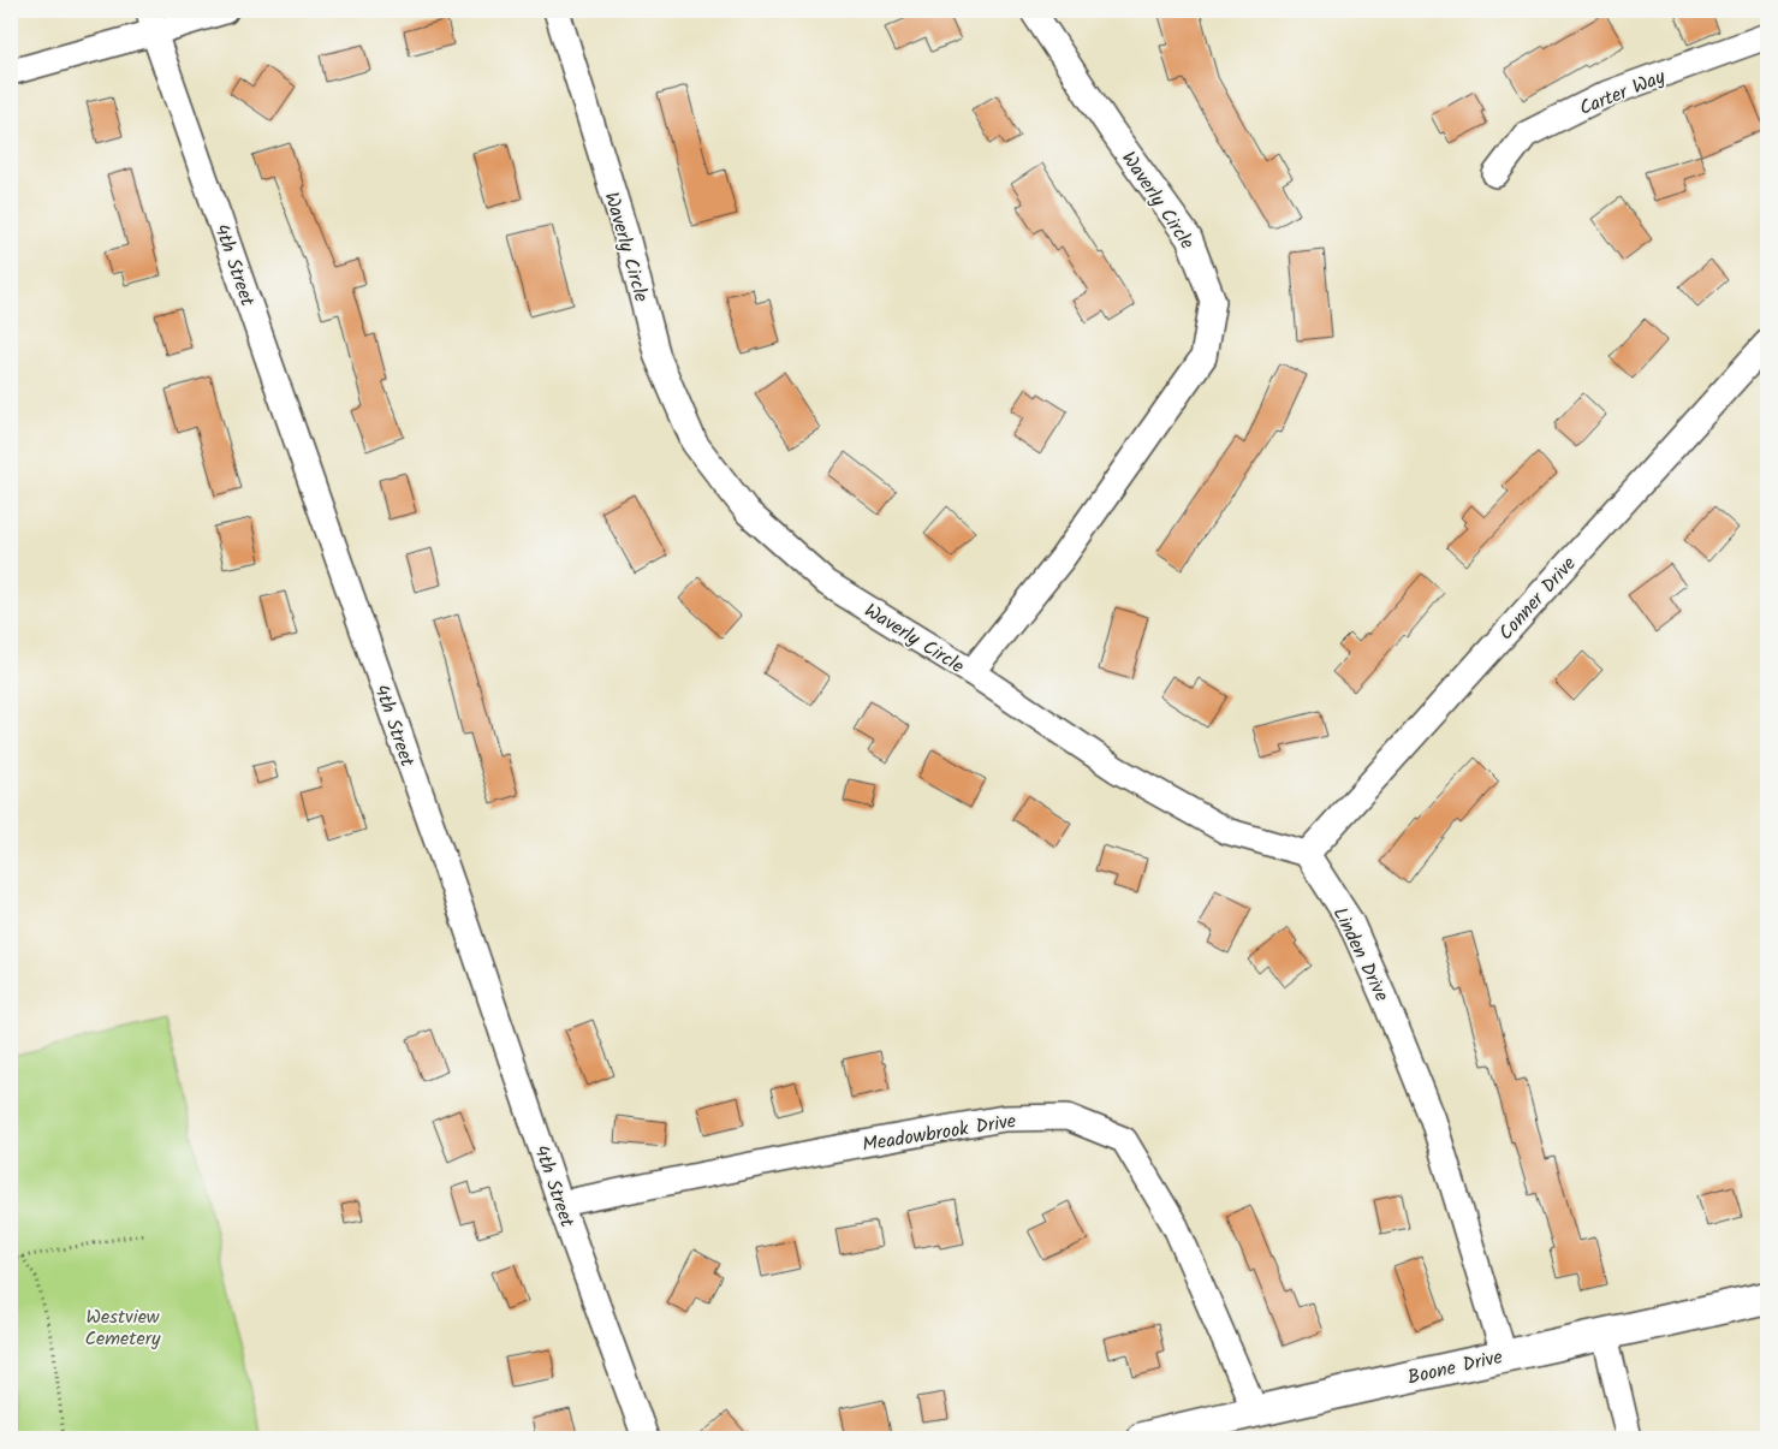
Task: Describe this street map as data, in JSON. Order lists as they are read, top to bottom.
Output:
{
  "streets": {
    "street": [
      "Carter Way",
      "Waverly Circle",
      "4th Street",
      "Conner Drive",
      "Linden Drive",
      "Meadowbrook Drive",
      "Boone Drive"
    ]
  },
  "crossings": [
    ["4th Street", "Meadowbrook Drive"],
    ["Conner Drive", "Linden Drive"],
    ["Linden Drive", "Boone Drive"],
    ["Meadowbrook Drive", "Boone Drive"]
  ],
  "parks": ["Westview Cemetery"]
}
